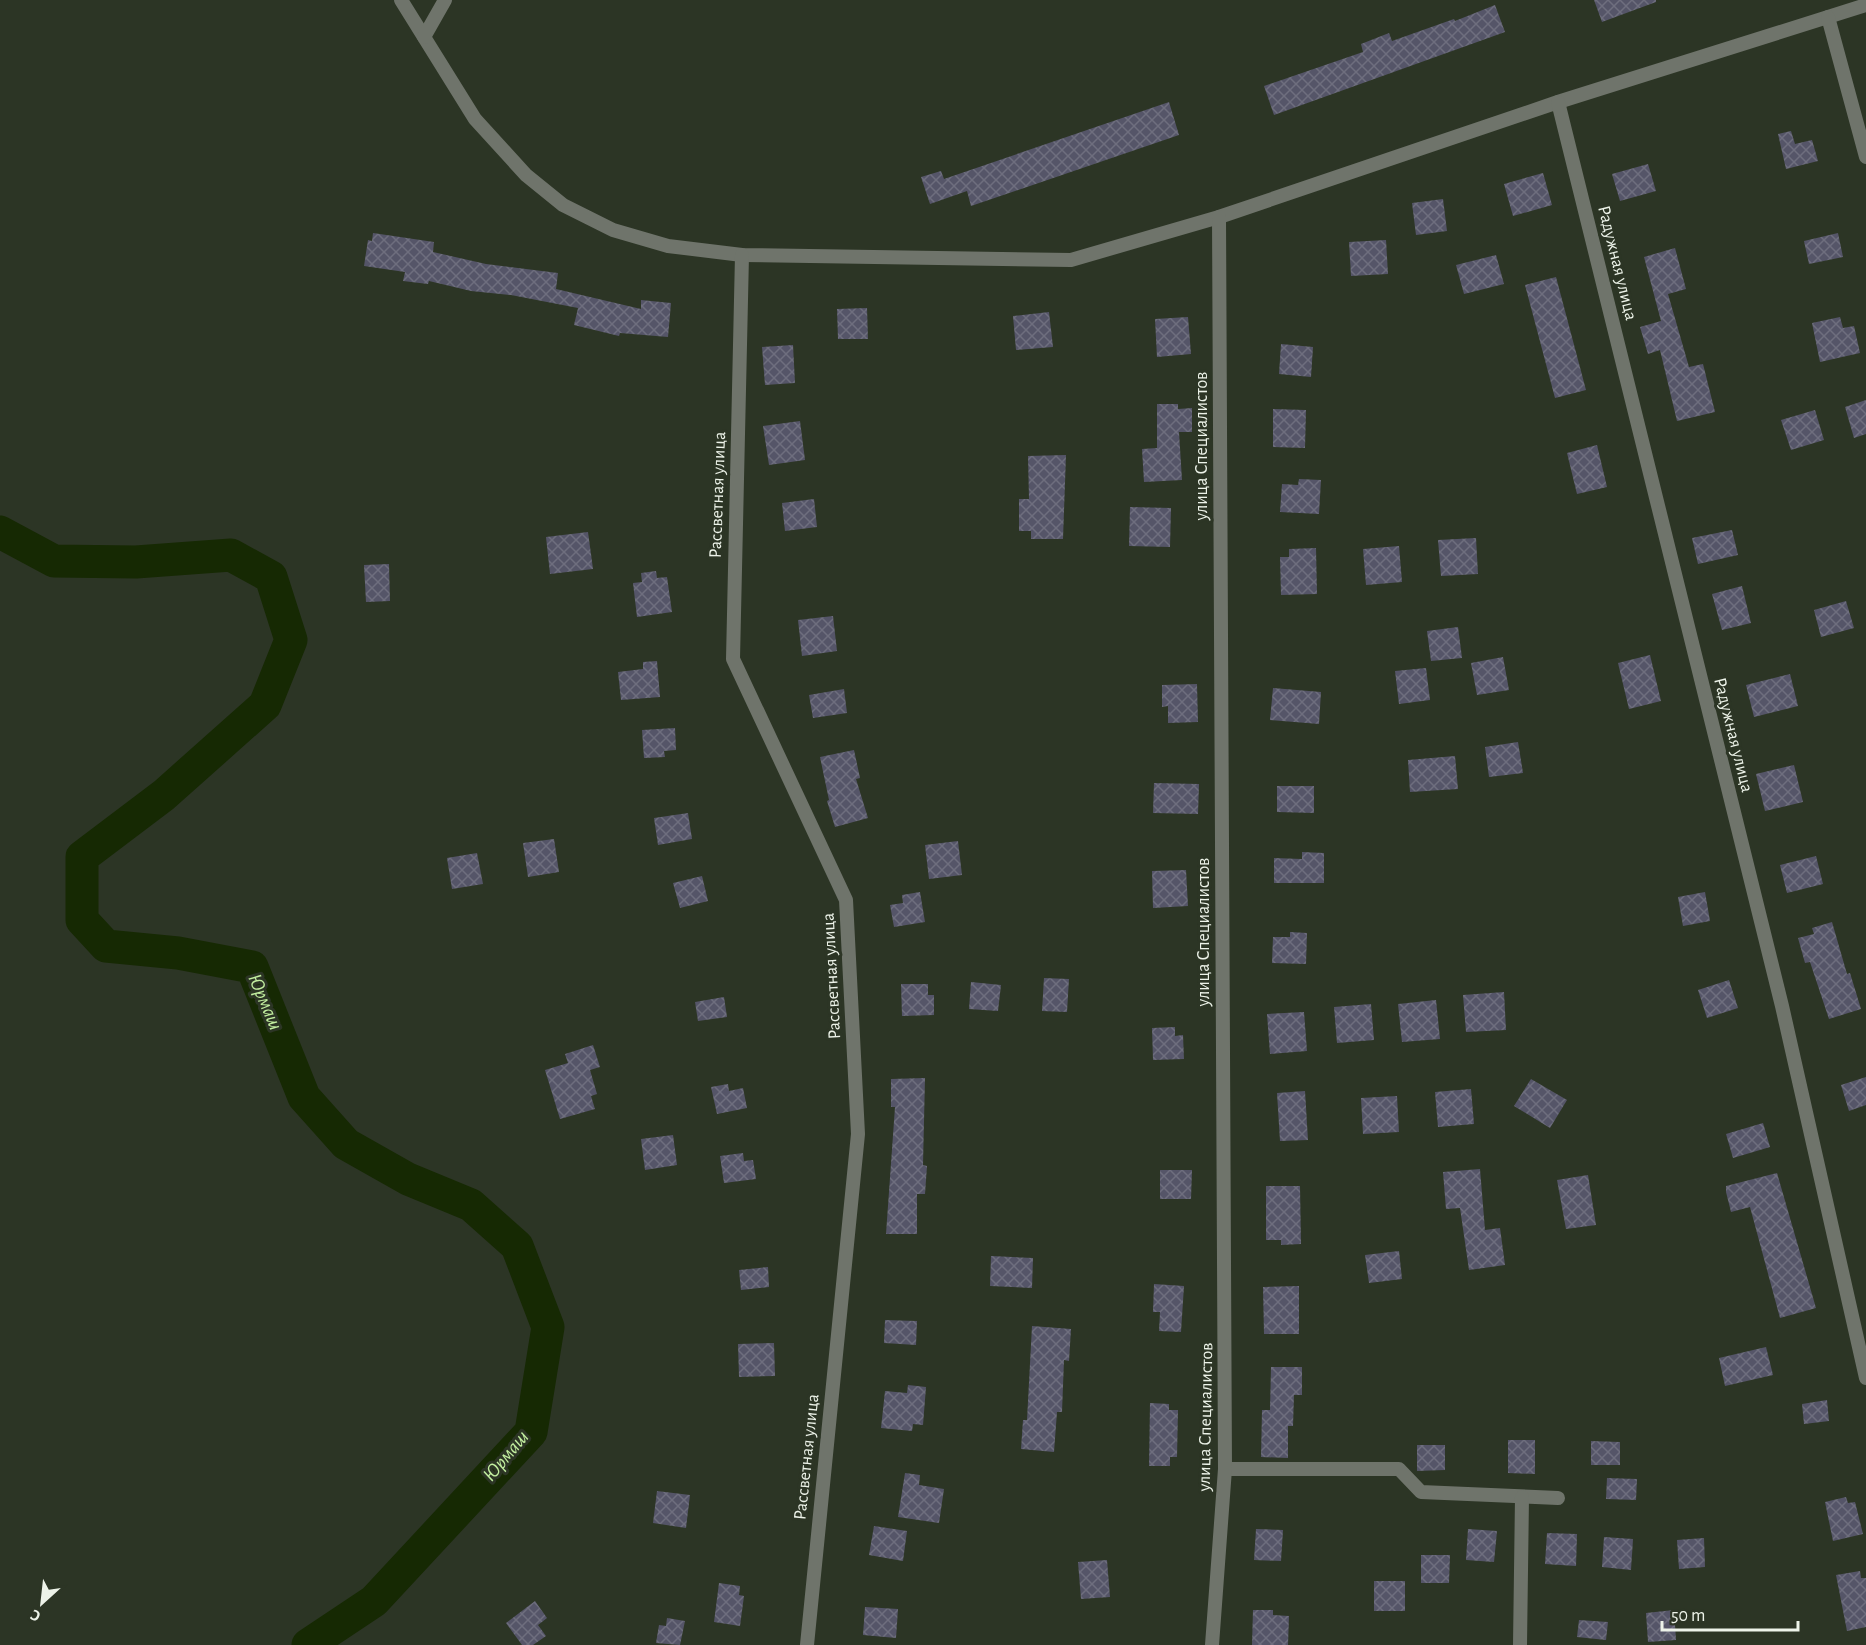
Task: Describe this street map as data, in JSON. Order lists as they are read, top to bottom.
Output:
{
  "streets": {
    "street": ["Радужная улица", "улица Специалистов", "Рассветная улица"]
  },
  "water": ["Юрмаш"],
  "scale_bar": "50 m",
  "north": "bottom left"
}
